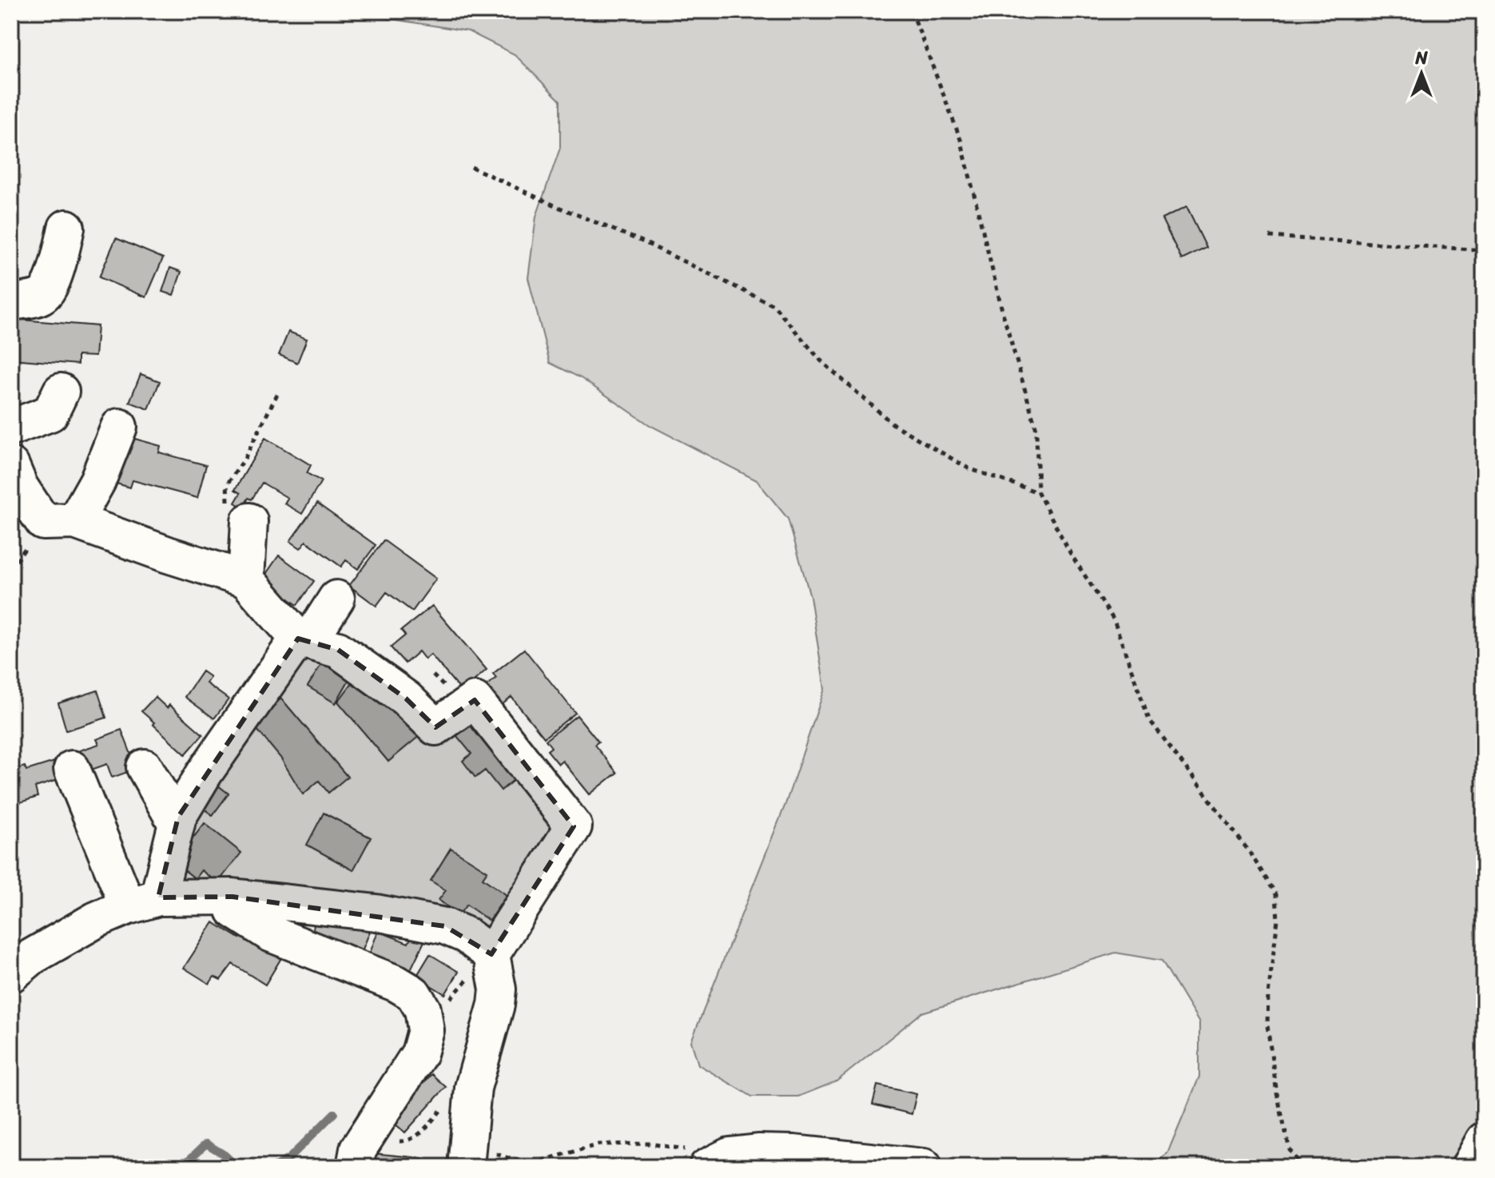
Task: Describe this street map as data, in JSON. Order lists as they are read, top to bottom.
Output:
{
  "north": "top"
}
